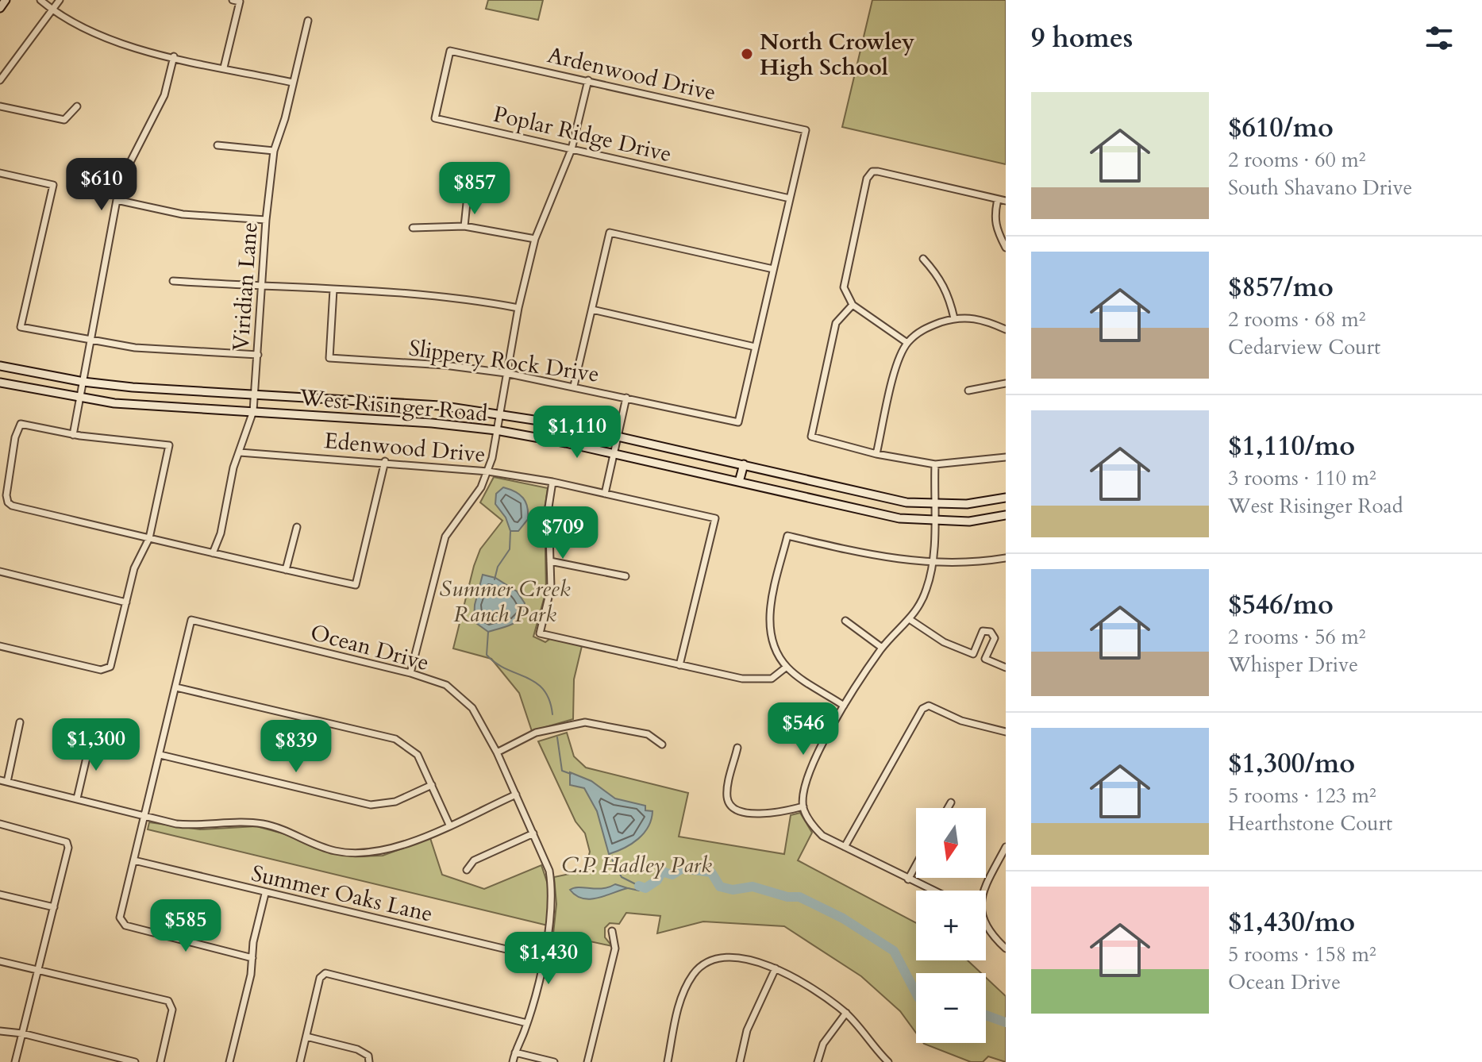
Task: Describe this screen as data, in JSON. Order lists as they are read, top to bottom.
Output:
{
  "streets": {
    "main road": ["West Risinger Road"],
    "street": [
      "Ardenwood Drive",
      "Poplar Ridge Drive",
      "Viridian Lane",
      "Slippery Rock Drive",
      "Edenwood Drive",
      "Ocean Drive",
      "Summer Oaks Lane"
    ]
  },
  "crossings": [
    ["Ardenwood Drive", "Poplar Ridge Drive"],
    ["Viridian Lane", "West Risinger Road"],
    ["Viridian Lane", "Edenwood Drive"],
    ["Ocean Drive", "Summer Oaks Lane"]
  ],
  "parks": ["Summer Creek Ranch Park", "C.P. Hadley Park"],
  "places": ["North Crowley High School"],
  "north": "bottom",
  "page": {
    "heading": "9 homes",
    "list": [
      {
        "name": "$610/mo",
        "note": "2 rooms · 60 m² · South Shavano Drive"
      },
      {
        "name": "$857/mo",
        "note": "2 rooms · 68 m² · Cedarview Court"
      },
      {
        "name": "$1,110/mo",
        "note": "3 rooms · 110 m² · West Risinger Road"
      },
      {
        "name": "$546/mo",
        "note": "2 rooms · 56 m² · Whisper Drive"
      },
      {
        "name": "$1,300/mo",
        "note": "5 rooms · 123 m² · Hearthstone Court"
      },
      {
        "name": "$1,430/mo",
        "note": "5 rooms · 158 m² · Ocean Drive"
      }
    ],
    "price": [
      "$610",
      "$857",
      "$1,110",
      "$709",
      "$546",
      "$1,300",
      "$839",
      "$585",
      "$1,430"
    ],
    "map_buttons": ["+", "−"]
  }
}
